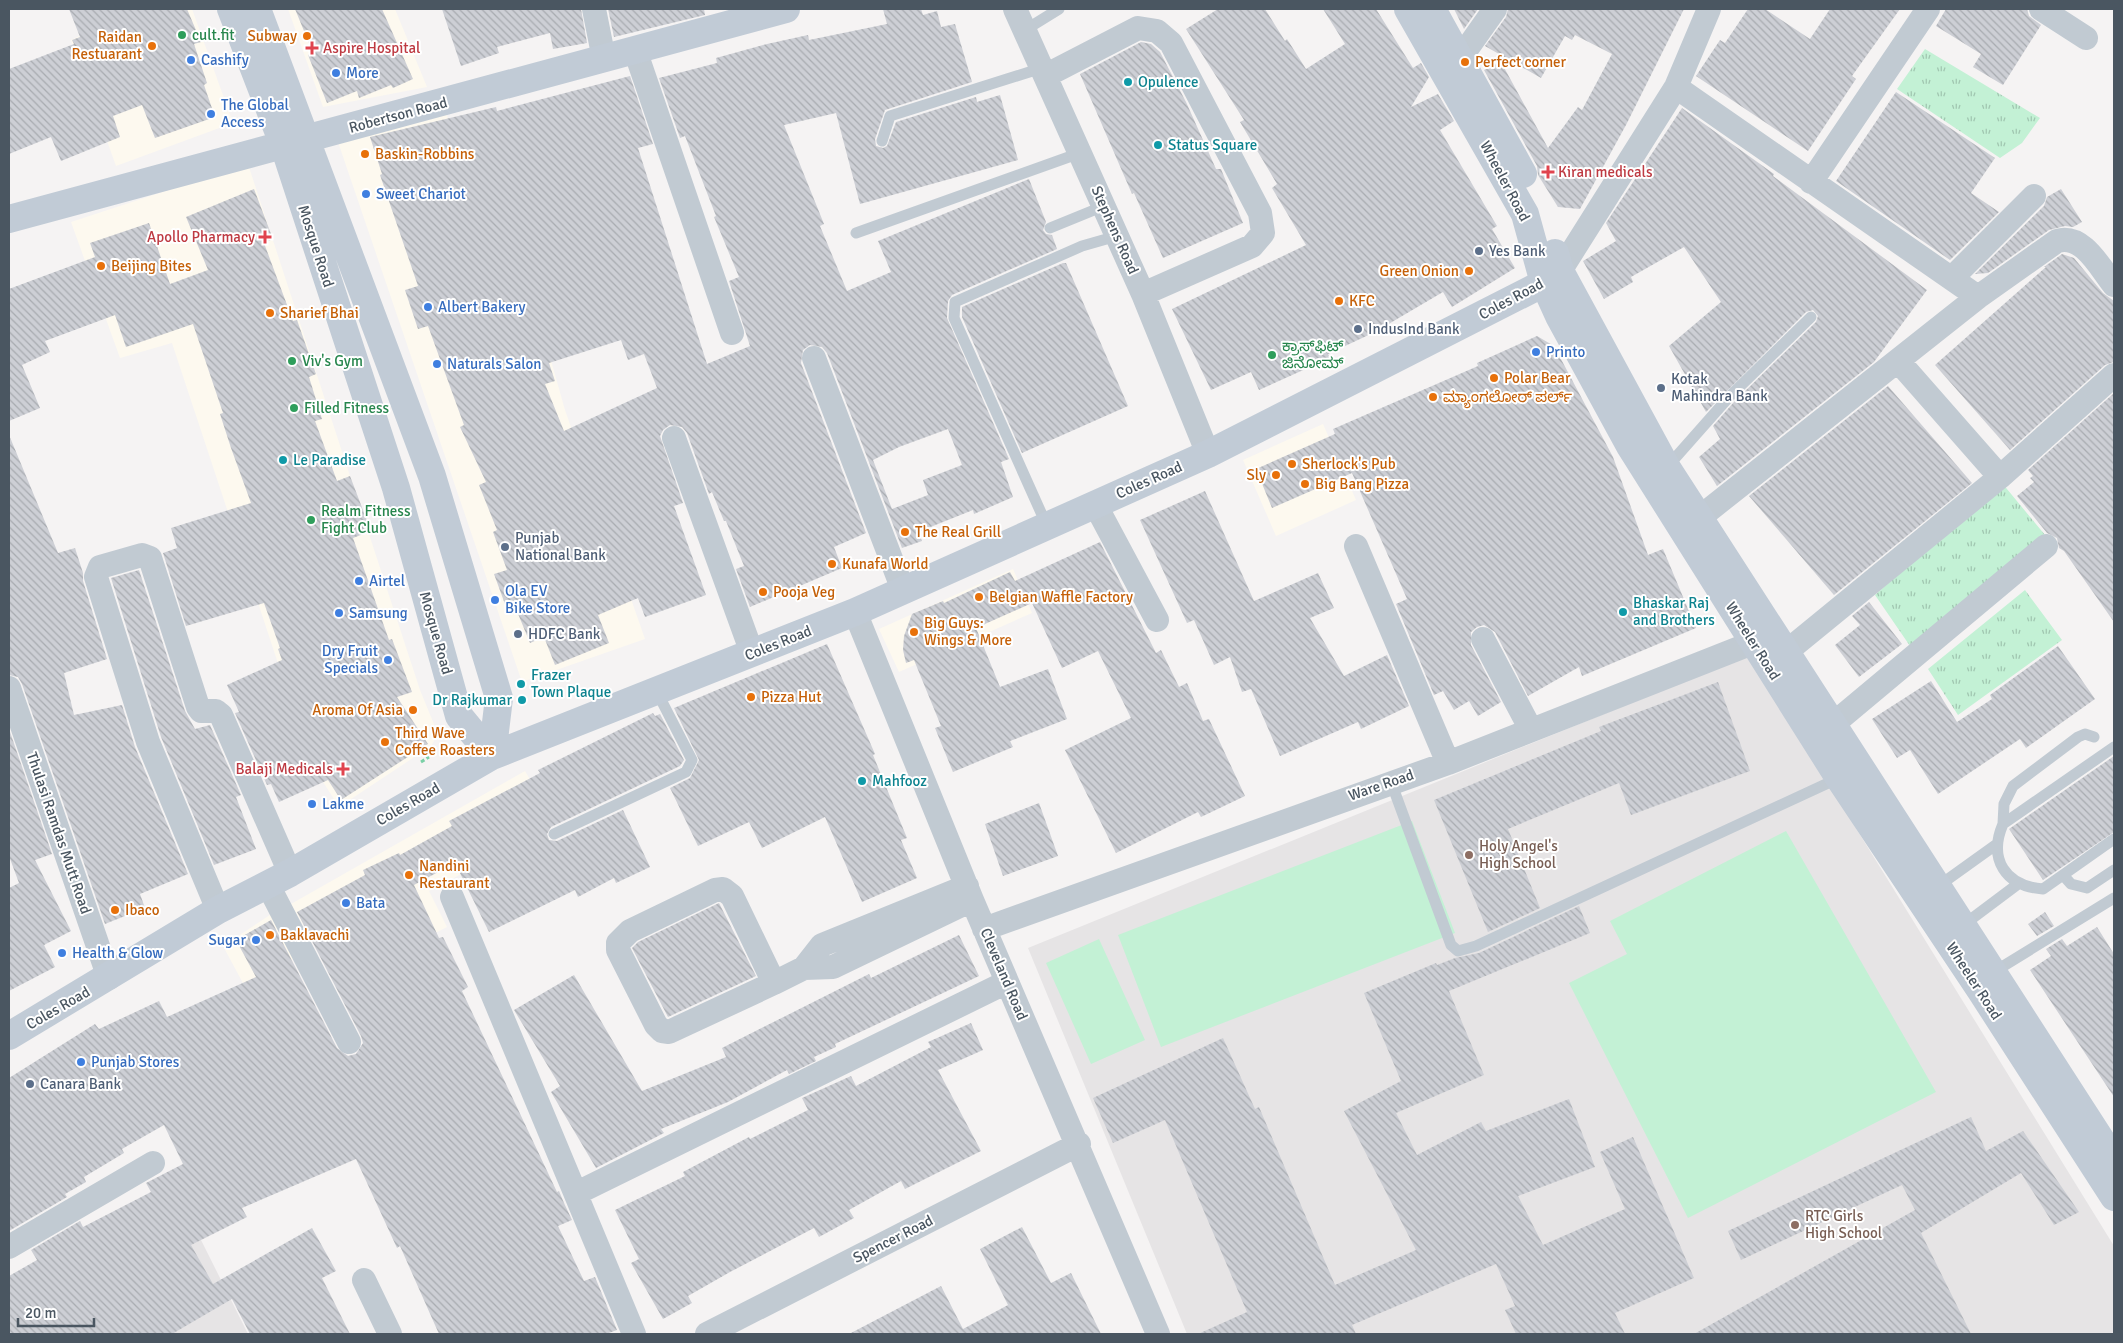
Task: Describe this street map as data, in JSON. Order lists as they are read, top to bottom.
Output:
{
  "streets": {
    "street": [
      "Robertson Road",
      "Wheeler Road",
      "Stephens Road",
      "Mosque Road",
      "Coles Road",
      "Ware Road",
      "Thulasi Ramdas Mutt Road",
      "Cleveland Road",
      "Spencer Road"
    ]
  },
  "crossings": [
    ["Robertson Road", "Mosque Road"],
    ["Wheeler Road", "Coles Road"],
    ["Wheeler Road", "Ware Road"],
    ["Stephens Road", "Coles Road"],
    ["Mosque Road", "Coles Road"],
    ["Coles Road", "Thulasi Ramdas Mutt Road"],
    ["Coles Road", "Cleveland Road"],
    ["Ware Road", "Cleveland Road"],
    ["Cleveland Road", "Spencer Road"]
  ],
  "places": {
    "other": [
      "cult.fit",
      "Subway",
      "Raidan Restuarant",
      "Cashify",
      "Perfect corner",
      "More",
      "Opulence",
      "The Global Access",
      "Status Square",
      "Baskin-Robbins",
      "Sweet Chariot",
      "Yes Bank",
      "Beijing Bites",
      "Green Onion",
      "KFC",
      "Albert Bakery",
      "Sharief Bhai",
      "IndusInd Bank",
      "Printo",
      "ಕ್ರಾಸ್‌ಫಿಟ್ ಜಿನೋಮ್",
      "Viv's Gym",
      "Naturals Salon",
      "Polar Bear",
      "Kotak Mahindra Bank",
      "ಮ್ಯಾಂಗಲೋರ್ ಪರ್ಲ್",
      "Filled Fitness",
      "Le Paradise",
      "Sherlock's Pub",
      "Sly",
      "Big Bang Pizza",
      "Realm Fitness Fight Club",
      "The Real Grill",
      "Punjab National Bank",
      "Kunafa World",
      "Airtel",
      "Pooja Veg",
      "Belgian Waffle Factory",
      "Ola EV Bike Store",
      "Bhaskar Raj and Brothers",
      "Samsung",
      "Big Guys: Wings & More",
      "HDFC Bank",
      "Dry Fruit Specials",
      "Frazer Town Plaque",
      "Pizza Hut",
      "Dr Rajkumar",
      "Aroma Of Asia",
      "Third Wave Coffee Roasters",
      "Mahfooz",
      "Lakme",
      "Holy Angel's High School",
      "Nandini Restaurant",
      "Bata",
      "Ibaco",
      "Baklavachi",
      "Sugar",
      "Health & Glow",
      "Punjab Stores",
      "Canara Bank",
      "RTC Girls High School"
    ],
    "health": [
      "Aspire Hospital",
      "Kiran medicals",
      "Apollo Pharmacy",
      "Balaji Medicals"
    ]
  },
  "scale_bar": "20 m"
}
